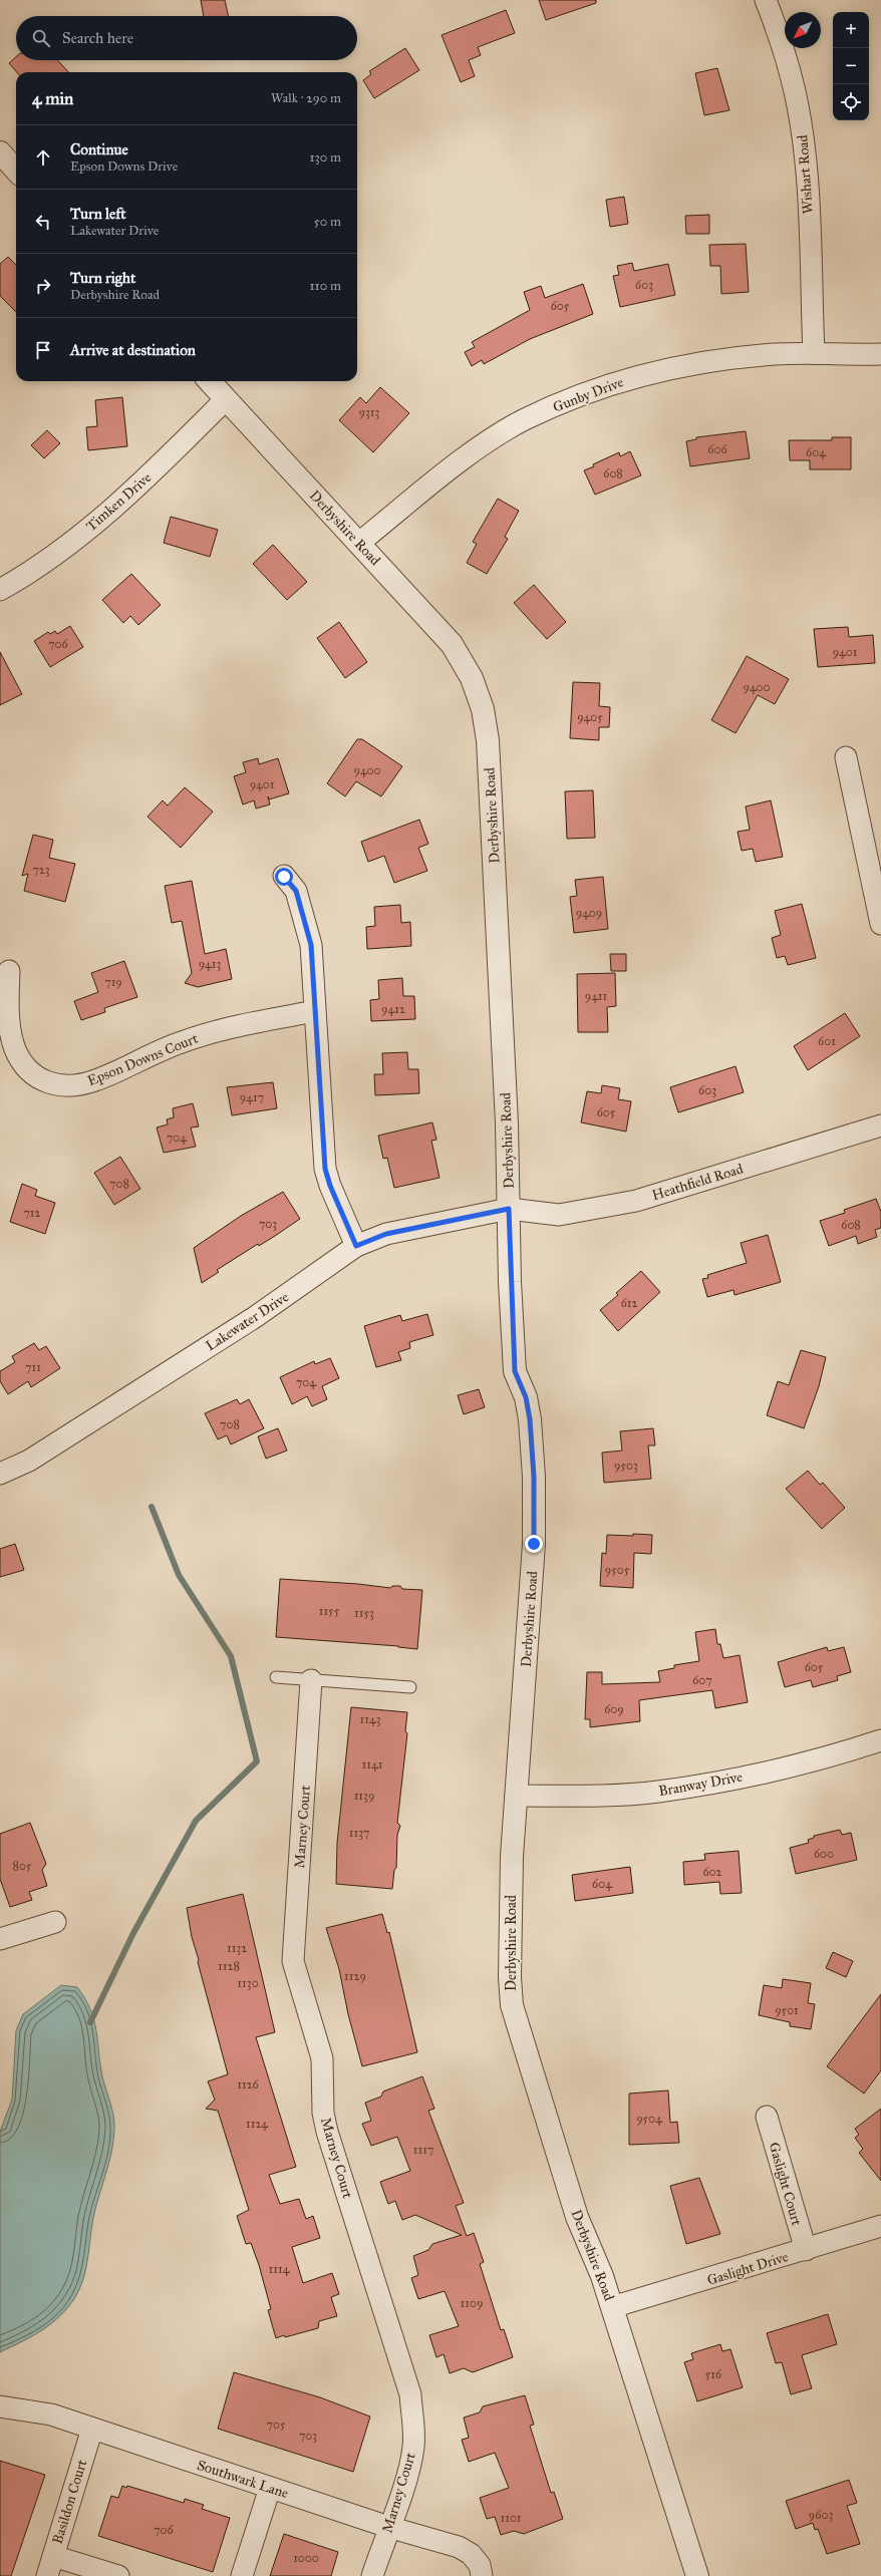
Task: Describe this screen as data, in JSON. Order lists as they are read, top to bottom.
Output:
{
  "streets": {
    "street": [
      "Wishart Road",
      "Gunby Drive",
      "Timken Drive",
      "Derbyshire Road",
      "Epson Downs Court",
      "Heathfield Road",
      "Lakewater Drive",
      "Branway Drive",
      "Marney Court",
      "Gaslight Court",
      "Gaslight Drive",
      "Southwark Lane",
      "Basildon Court"
    ]
  },
  "crossings": [
    ["Wishart Road", "Gunby Drive"],
    ["Gunby Drive", "Derbyshire Road"],
    ["Timken Drive", "Derbyshire Road"],
    ["Derbyshire Road", "Heathfield Road"],
    ["Derbyshire Road", "Lakewater Drive"],
    ["Derbyshire Road", "Branway Drive"],
    ["Derbyshire Road", "Gaslight Drive"],
    ["Heathfield Road", "Lakewater Drive"],
    ["Marney Court", "Southwark Lane"],
    ["Gaslight Court", "Gaslight Drive"],
    ["Southwark Lane", "Basildon Court"]
  ],
  "house_numbers": [
    "603",
    "605",
    "9313",
    "606",
    "604",
    "608",
    "706",
    "9401",
    "9400",
    "9405",
    "9400",
    "9401",
    "723",
    "9409",
    "9413",
    "719",
    "9411",
    "9412",
    "601",
    "603",
    "9417",
    "605",
    "704",
    "708",
    "712",
    "703",
    "608",
    "612",
    "711",
    "704",
    "708",
    "9503",
    "9505",
    "1155",
    "1153",
    "605",
    "607",
    "609",
    "1143",
    "1141",
    "1139",
    "1137",
    "600",
    "805",
    "602",
    "604",
    "1132",
    "1128",
    "1129",
    "1130",
    "9501",
    "1126",
    "9504",
    "1124",
    "1117",
    "1114",
    "1109",
    "516",
    "705",
    "703",
    "9603",
    "1101",
    "706",
    "1000"
  ],
  "north": "bottom left",
  "page": {
    "map_buttons": ["+", "−"],
    "search": "Search here",
    "heading": ["4 min", "Walk · 290 m"],
    "list": [
      ["Continue", "Epson Downs Drive", "130 m"],
      ["Turn left", "Lakewater Drive", "50 m"],
      ["Turn right", "Derbyshire Road", "110 m"],
      "Arrive at destination"
    ]
  }
}
